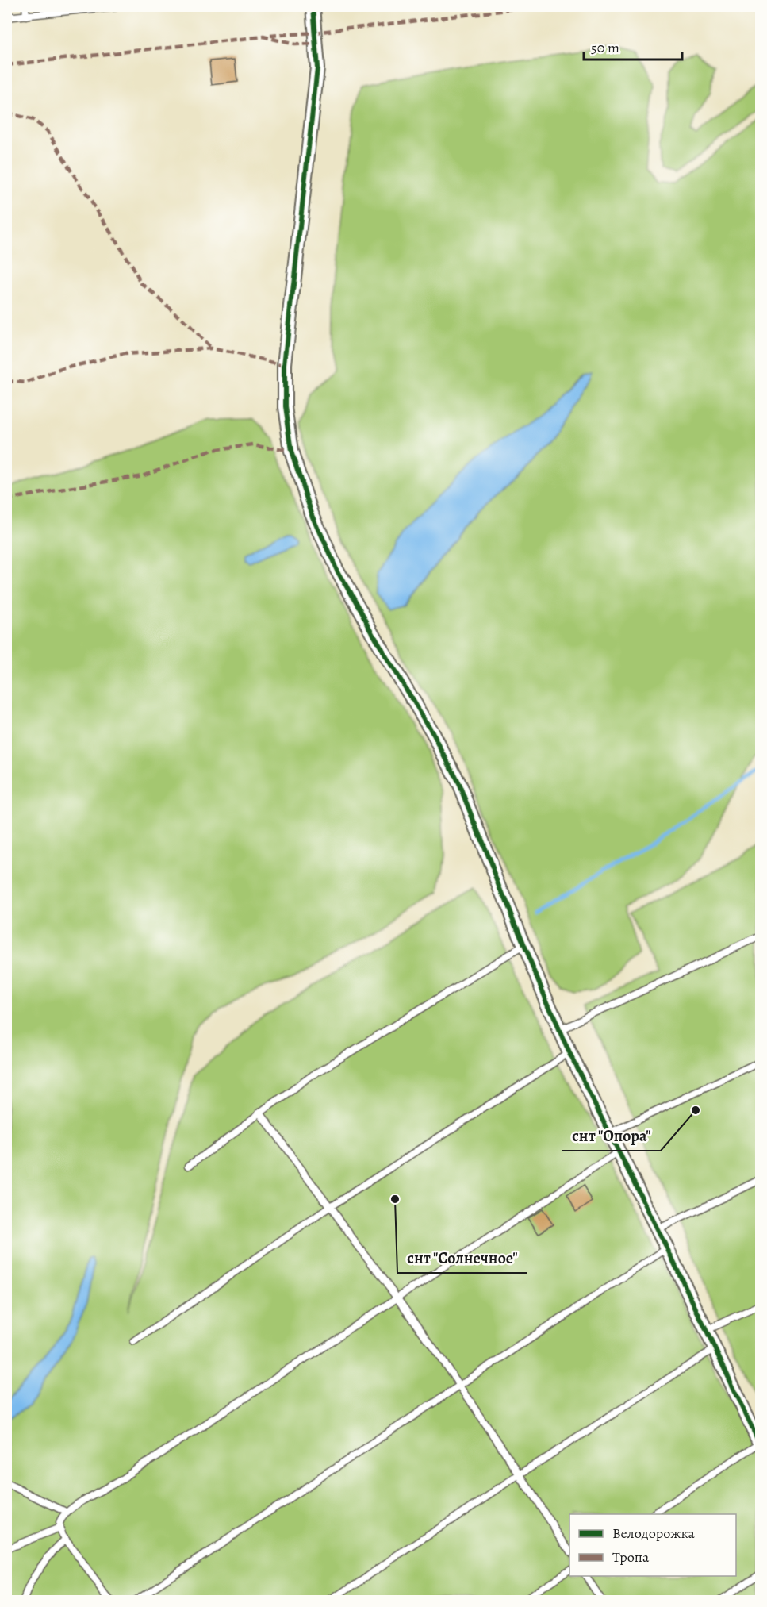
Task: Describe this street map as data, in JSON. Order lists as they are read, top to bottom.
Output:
{
  "places": ["снт \"Опора\"", "снт \"Солнечное\""],
  "legend": ["Велодорожка", "Тропа"],
  "scale_bar": "50 m"
}
